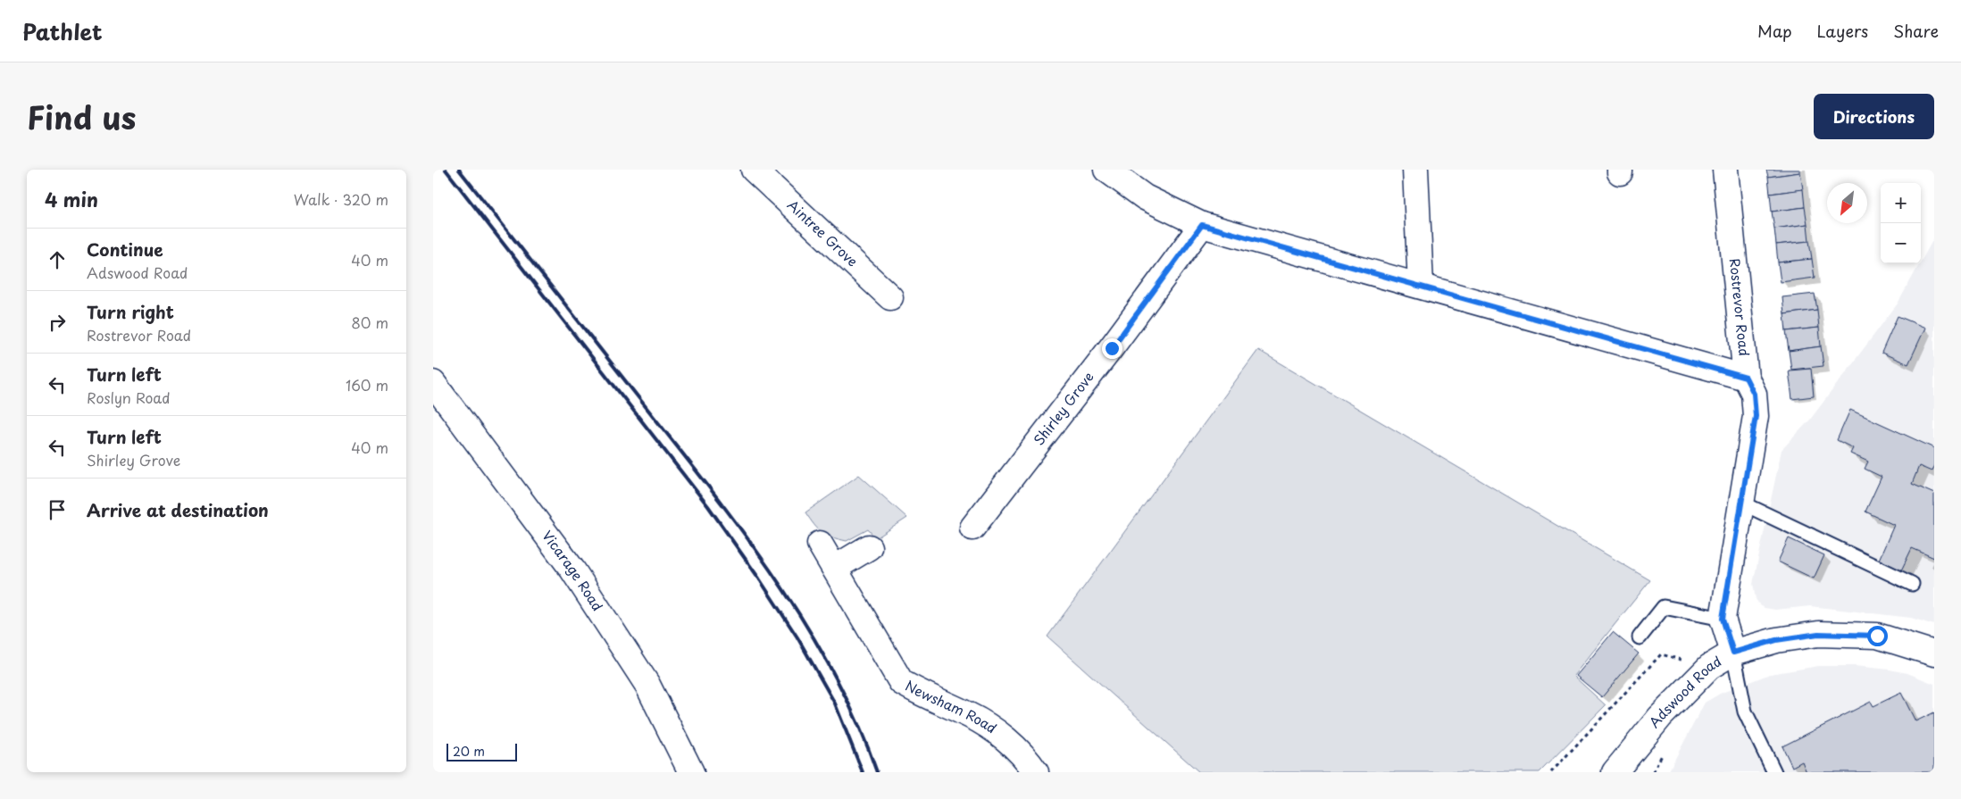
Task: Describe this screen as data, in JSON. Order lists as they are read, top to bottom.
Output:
{
  "streets": {
    "street": [
      "Aintree Grove",
      "Rostrevor Road",
      "Shirley Grove",
      "Vicarage Road",
      "Adswood Road",
      "Newsham Road"
    ]
  },
  "crossings": [
    ["Rostrevor Road", "Adswood Road"]
  ],
  "scale_bar": "20 m",
  "north": "bottom left",
  "page": {
    "header": "Pathlet",
    "nav": ["Map", "Layers", "Share"],
    "title": "Find us",
    "buttons": "Directions",
    "heading": ["4 min", "Walk · 320 m"],
    "map_buttons": ["+", "−"],
    "list": [
      ["Continue", "Adswood Road", "40 m"],
      ["Turn right", "Rostrevor Road", "80 m"],
      ["Turn left", "Roslyn Road", "160 m"],
      ["Turn left", "Shirley Grove", "40 m"],
      "Arrive at destination"
    ],
    "scale": "20 m"
  }
}
